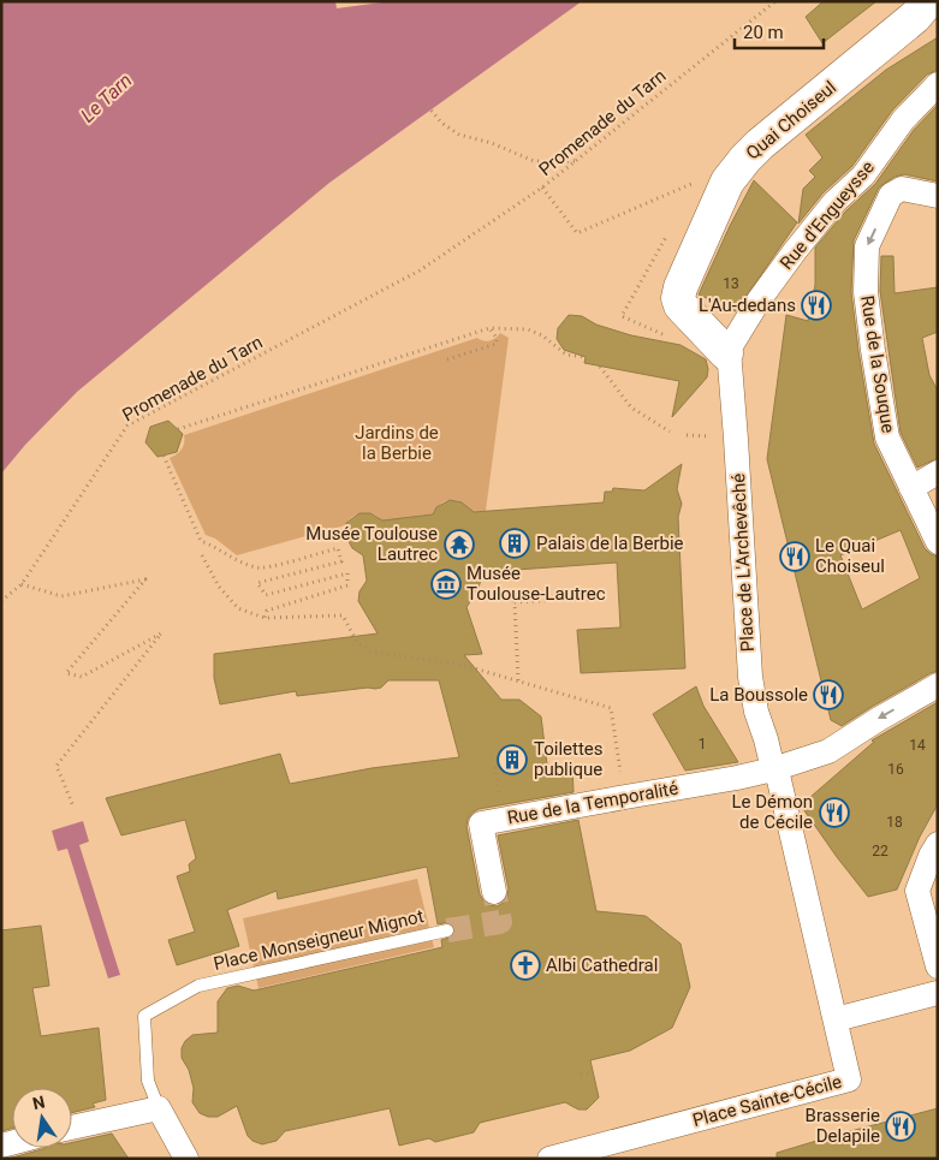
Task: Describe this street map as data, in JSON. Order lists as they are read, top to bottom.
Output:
{
  "streets": {
    "street": [
      "Quai Choiseul",
      "Rue d'Engueysse",
      "Rue de la Souque",
      "Place de L'Archevêché",
      "Rue de la Temporalité",
      "Place Sainte-Cécile"
    ],
    "lane": ["Place Monseigneur Mignot"],
    "path": ["Promenade du Tarn"]
  },
  "crossings": [
    ["Quai Choiseul", "Rue d'Engueysse"],
    ["Quai Choiseul", "Place de L'Archevêché"],
    ["Rue d'Engueysse", "Place de L'Archevêché"],
    ["Place de L'Archevêché", "Rue de la Temporalité"],
    ["Place de L'Archevêché", "Place Sainte-Cécile"],
    ["Rue de la Temporalité", "Place Sainte-Cécile"]
  ],
  "one_way": ["Rue de la Souque"],
  "water": ["Le Tarn"],
  "parks": ["Jardins de la Berbie"],
  "places": {
    "restaurant": [
      "L'Au-dedans",
      "Le Quai Choiseul",
      "La Boussole",
      "Le Démon de Cécile",
      "Brasserie Delapile"
    ],
    "building": ["Palais de la Berbie", "Toilettes publique"],
    "temple": ["Musée Toulouse Lautrec"],
    "museum": ["Musée Toulouse-Lautrec"],
    "church": ["Albi Cathedral"]
  },
  "house_numbers": [
    "13",
    "1",
    "14",
    "16",
    "18",
    "22"
  ],
  "scale_bar": "20 m",
  "north": "top"
}
